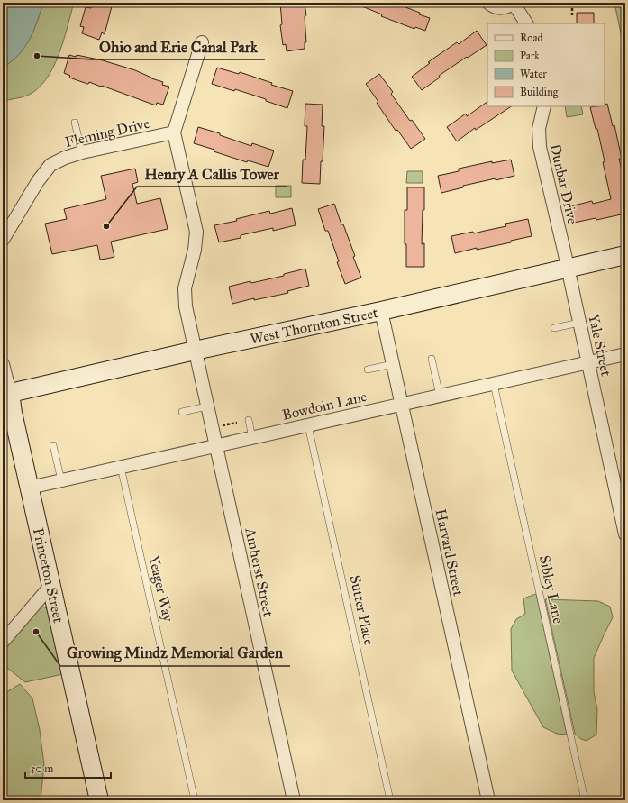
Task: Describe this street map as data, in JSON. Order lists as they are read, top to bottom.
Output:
{
  "streets": {
    "main road": ["West Thornton Street", "Princeton Street"],
    "street": [
      "Fleming Drive",
      "Dunbar Drive",
      "Yale Street",
      "Bowdoin Lane",
      "Harvard Street",
      "Amherst Street"
    ],
    "lane": ["Yeager Way", "Sibley Lane", "Sutter Place"]
  },
  "crossings": [
    ["Fleming Drive", "Amherst Street"],
    ["Dunbar Drive", "West Thornton Street"],
    ["Dunbar Drive", "Yale Street"],
    ["West Thornton Street", "Yale Street"],
    ["West Thornton Street", "Harvard Street"],
    ["West Thornton Street", "Amherst Street"],
    ["West Thornton Street", "Princeton Street"],
    ["Yale Street", "Bowdoin Lane"],
    ["Bowdoin Lane", "Harvard Street"],
    ["Bowdoin Lane", "Amherst Street"],
    ["Bowdoin Lane", "Princeton Street"],
    ["Bowdoin Lane", "Yeager Way"],
    ["Bowdoin Lane", "Sibley Lane"],
    ["Bowdoin Lane", "Sutter Place"]
  ],
  "places": ["Ohio and Erie Canal Park", "Henry A Callis Tower", "Growing Mindz Memorial Garden"],
  "legend": [
    "Road",
    "Park",
    "Water",
    "Building"
  ],
  "scale_bar": "50 m"
}
